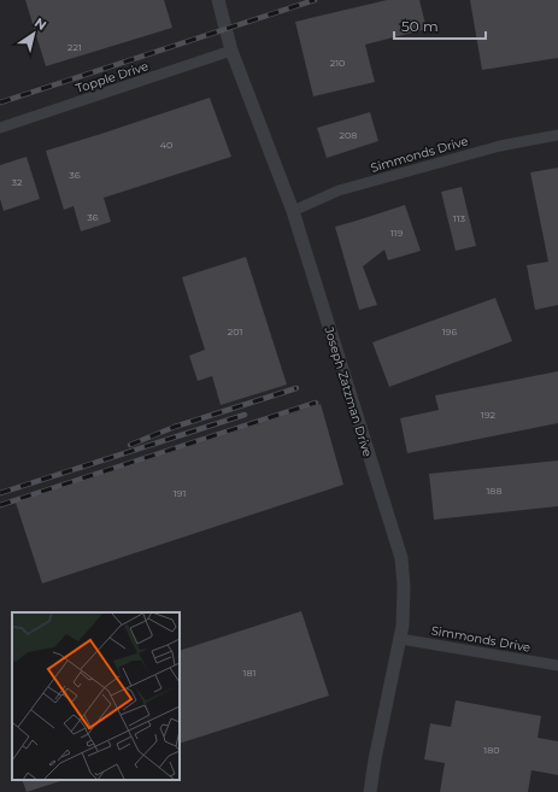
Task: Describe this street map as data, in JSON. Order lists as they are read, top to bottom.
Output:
{
  "streets": {
    "street": ["Topple Drive", "Simmonds Drive", "Joseph Zatzman Drive"]
  },
  "crossings": [
    ["Topple Drive", "Joseph Zatzman Drive"],
    ["Simmonds Drive", "Joseph Zatzman Drive"]
  ],
  "house_numbers": [
    "221",
    "210",
    "208",
    "40",
    "36",
    "32",
    "36",
    "113",
    "119",
    "201",
    "196",
    "192",
    "188",
    "191",
    "181",
    "180"
  ],
  "scale_bar": "50 m",
  "north": "top right"
}
